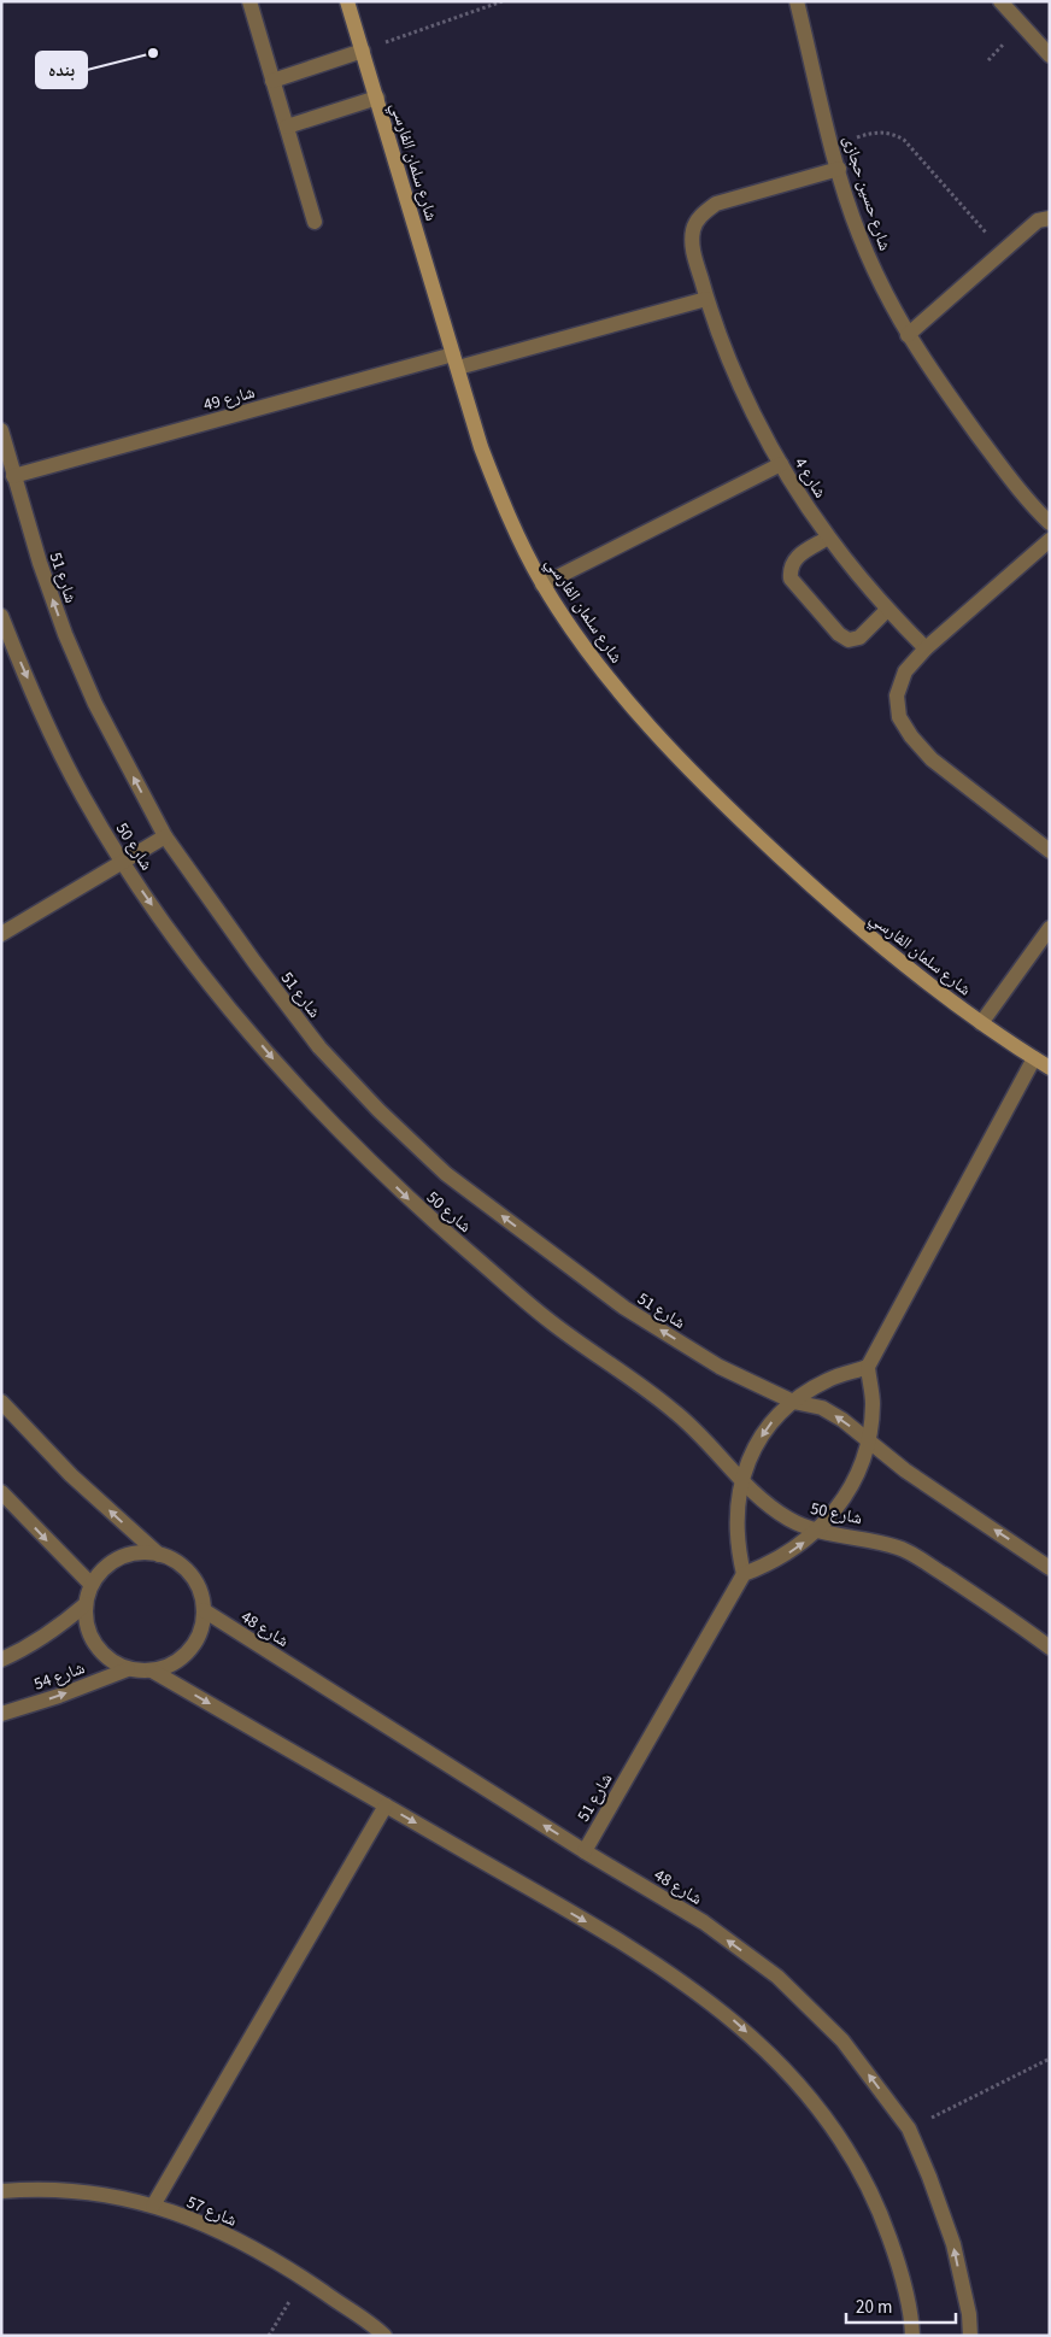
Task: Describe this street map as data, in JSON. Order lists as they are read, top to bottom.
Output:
{
  "streets": {
    "street": [
      "شارع سلمان الفارسي",
      "شارع حسين حجازى",
      "شارع 49",
      "شارع 4",
      "شارع 51",
      "شارع 50",
      "شارع 48",
      "شارع 54",
      "شارع 57"
    ]
  },
  "crossings": [
    ["شارع سلمان الفارسي", "شارع 49"],
    ["شارع حسين حجازى", "شارع 4"],
    ["شارع 49", "شارع 51"],
    ["شارع 51", "شارع 50"],
    ["شارع 51", "شارع 48"],
    ["شارع 48", "شارع 54"]
  ],
  "one_way": ["شارع 51", "شارع 50"],
  "places": ["بنده"],
  "scale_bar": "20 m"
}
